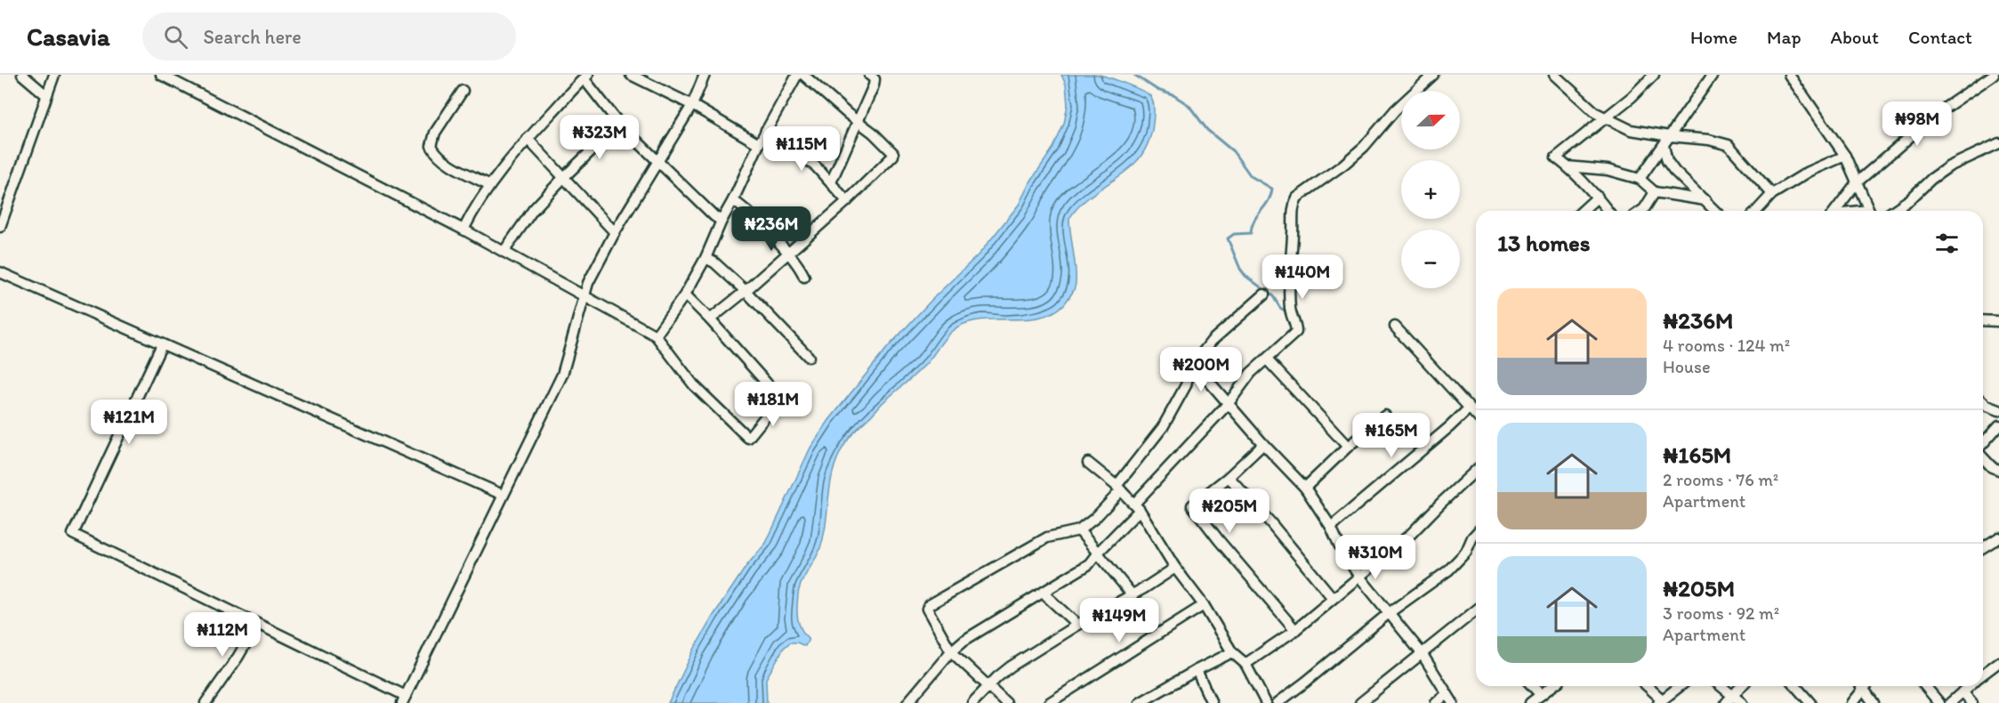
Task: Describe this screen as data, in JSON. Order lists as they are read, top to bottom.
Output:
{
  "north": "right",
  "page": {
    "header": "Casavia",
    "search": "Search here",
    "nav": [
      "Home",
      "Map",
      "About",
      "Contact"
    ],
    "map_buttons": ["+", "−"],
    "price": [
      "₦98M",
      "₦323M",
      "₦115M",
      "₦236M",
      "₦140M",
      "₦200M",
      "₦181M",
      "₦121M",
      "₦165M",
      "₦205M",
      "₦310M",
      "₦149M",
      "₦112M"
    ],
    "heading": "13 homes",
    "list": [
      {
        "name": "₦236M",
        "note": "4 rooms · 124 m² · House"
      },
      {
        "name": "₦165M",
        "note": "2 rooms · 76 m² · Apartment"
      },
      {
        "name": "₦205M",
        "note": "3 rooms · 92 m² · Apartment"
      }
    ]
  }
}
